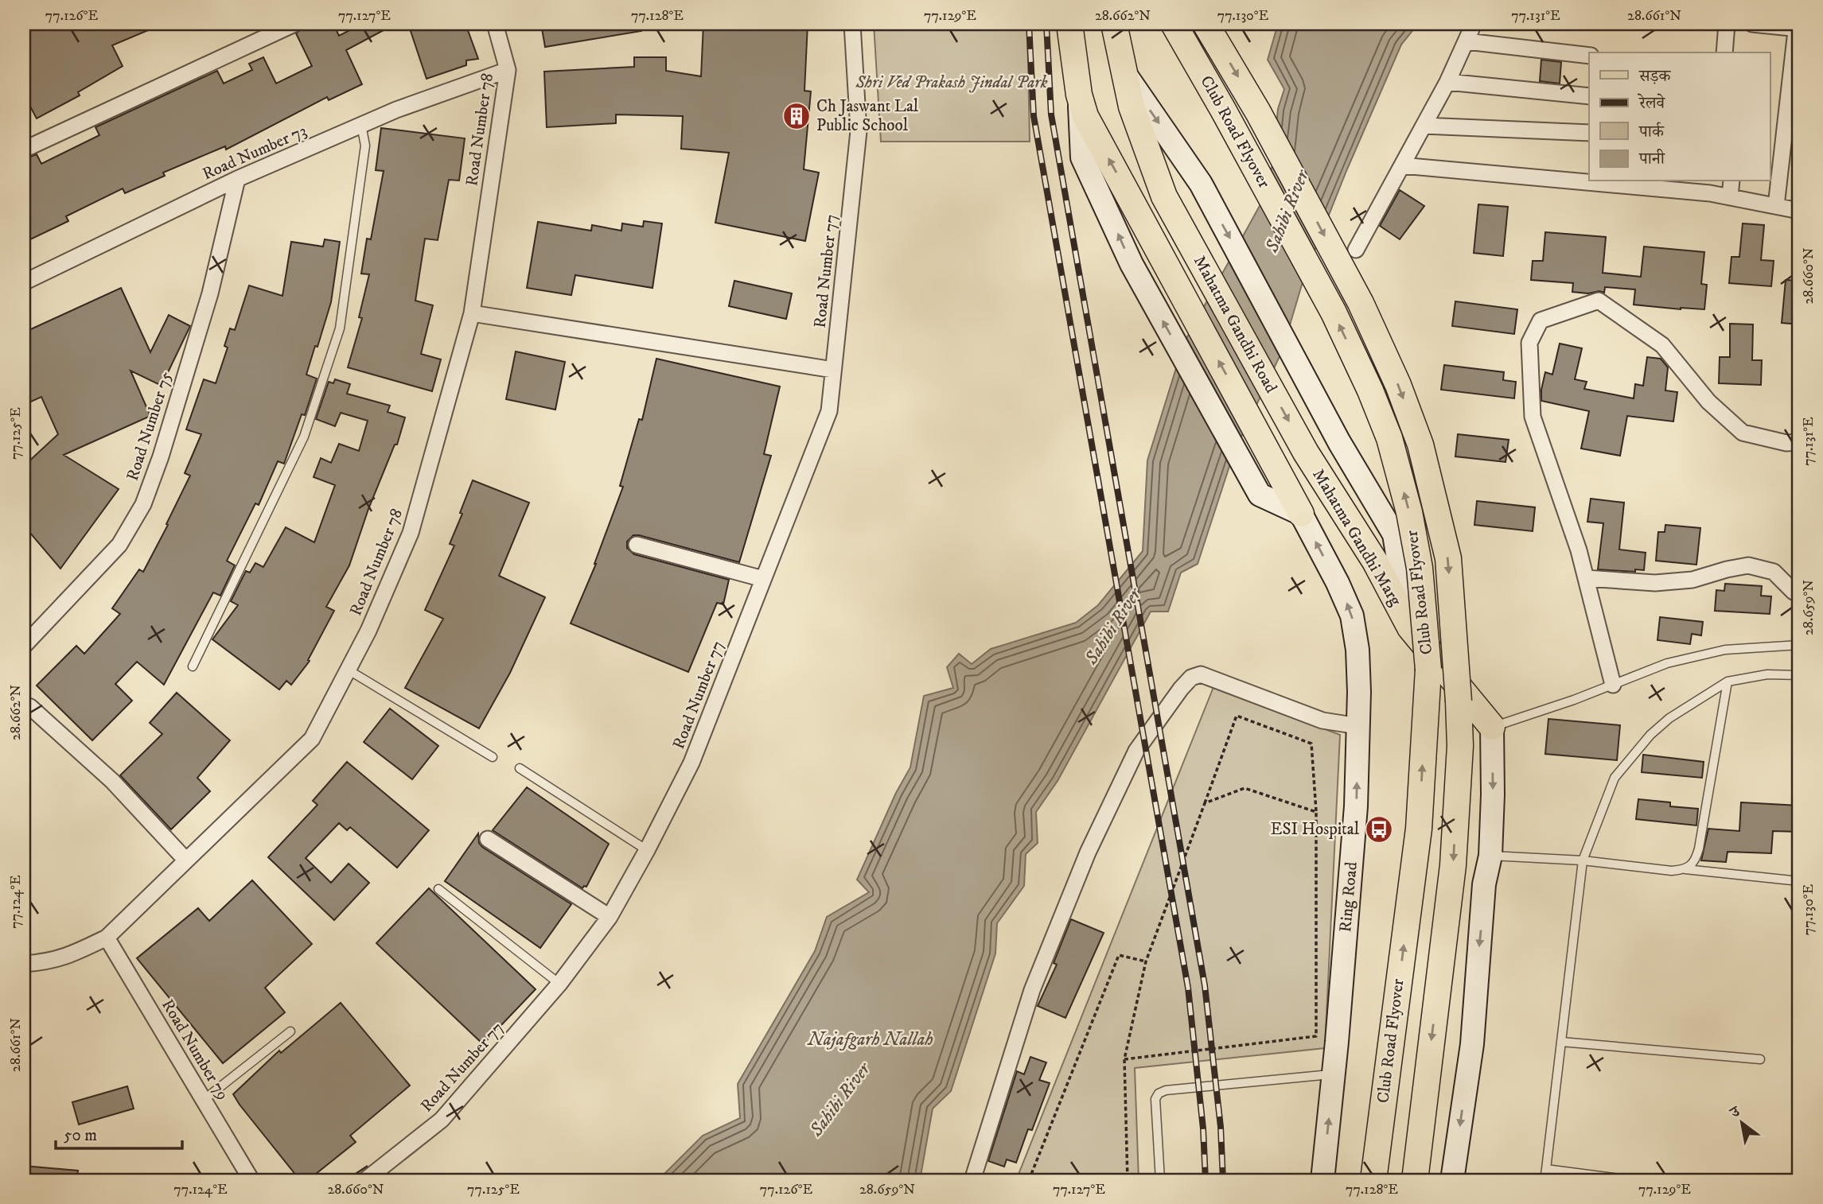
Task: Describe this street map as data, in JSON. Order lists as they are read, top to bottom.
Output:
{
  "streets": {
    "main road": [
      "Club Road Flyover",
      "Mahatma Gandhi Road",
      "Mahatma Gandhi Marg",
      "Ring Road"
    ],
    "street": [
      "Road Number 78",
      "Road Number 73",
      "Road Number 77",
      "Road Number 75",
      "Road Number 79"
    ]
  },
  "crossings": [
    ["Road Number 78", "Road Number 73"],
    ["Road Number 78", "Road Number 79"],
    ["Road Number 73", "Road Number 75"],
    ["Mahatma Gandhi Road", "Mahatma Gandhi Marg"],
    ["Mahatma Gandhi Marg", "Ring Road"]
  ],
  "water": ["Sahibi River", "Najafgarh Nallah"],
  "parks": ["Shri Ved Prakash Jindal Park"],
  "places": {
    "building": ["Ch Jaswant Lal Public School"],
    "bus stop": ["ESI Hospital"]
  },
  "legend": [
    "सड़क",
    "रेलवे",
    "पार्क",
    "पानी"
  ],
  "scale_bar": "50 m",
  "north": "top left",
  "coordinates": [
    "77.126°E",
    "77.127°E",
    "77.128°E",
    "77.129°E",
    "28.662°N",
    "77.130°E",
    "77.131°E",
    "28.661°N",
    "28.660°N",
    "77.125°E",
    "28.659°N",
    "77.124°E"
  ]
}
